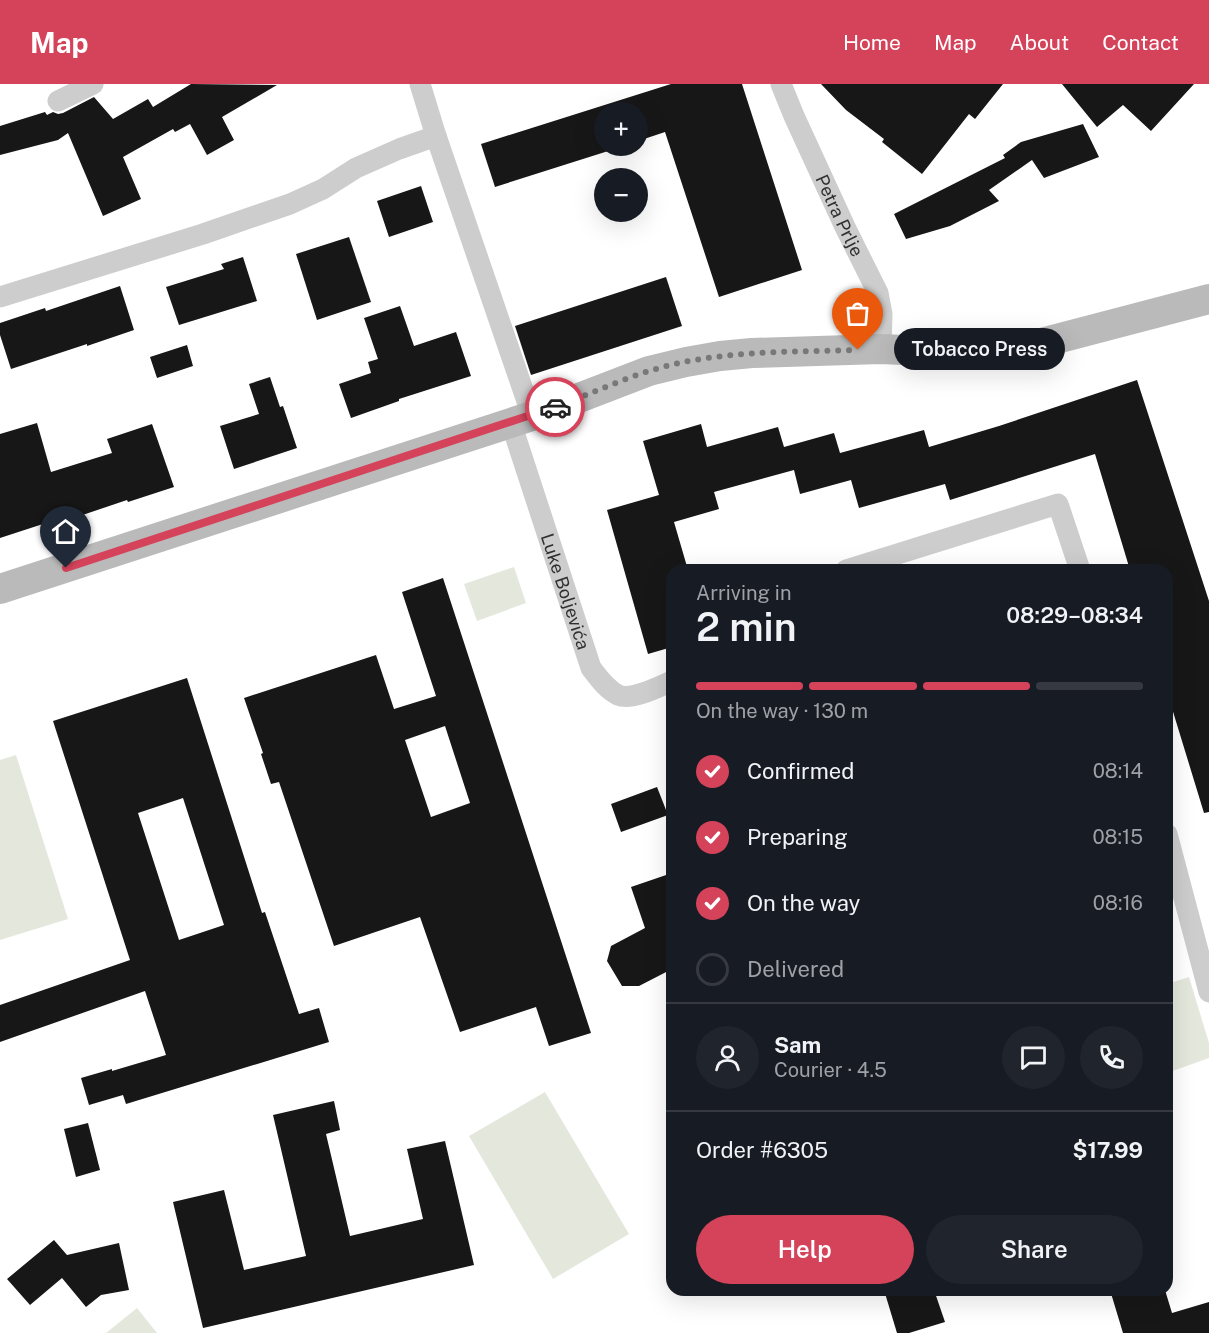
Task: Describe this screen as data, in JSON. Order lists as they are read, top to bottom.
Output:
{
  "streets": {
    "street": ["Petra Prlje", "Luke Boljevića"]
  },
  "places": ["Tobacco Press"],
  "page": {
    "header": "Map",
    "nav": [
      "Home",
      "Map",
      "About",
      "Contact"
    ],
    "map_buttons": ["+", "−"],
    "bubble": "Tobacco Press",
    "heading": ["2 min", "Arriving in", "08:29–08:34"],
    "panel": [
      "Sam",
      "Courier · 4.5",
      "Order #6305",
      "$17.99"
    ],
    "bar": "On the way · 130 m",
    "list": [
      ["Confirmed", "08:14"],
      ["Preparing", "08:15"],
      ["On the way", "08:16"],
      "Delivered"
    ],
    "buttons": ["Help", "Share"]
  }
}
